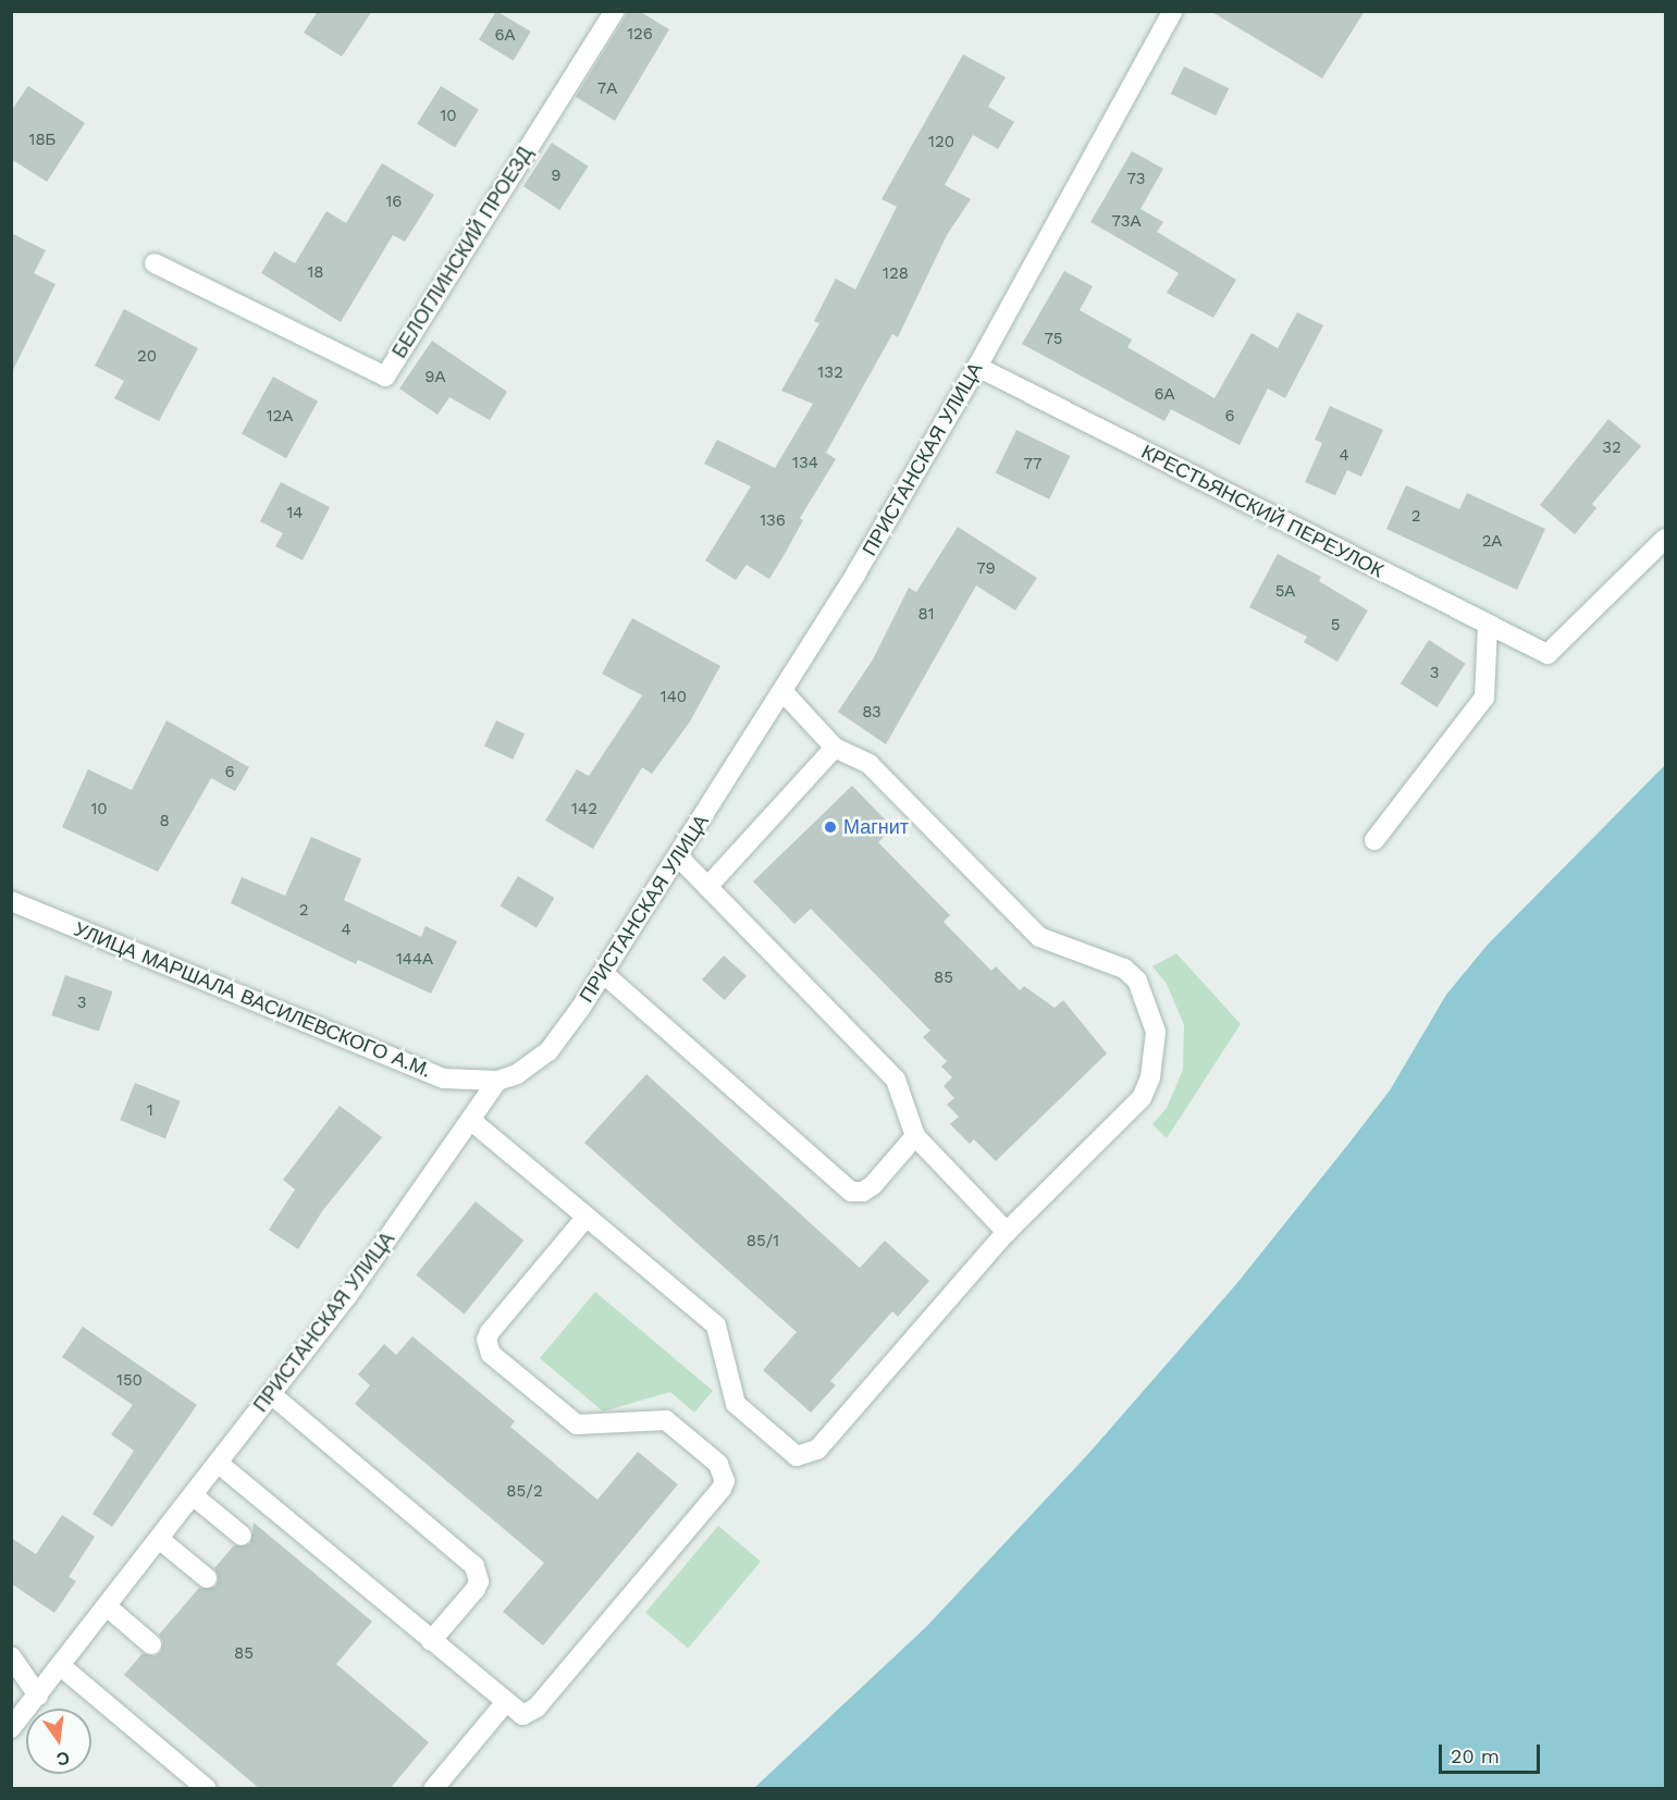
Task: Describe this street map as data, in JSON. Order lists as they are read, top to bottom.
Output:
{
  "streets": {
    "street": [
      "БЕЛОГЛИНСКИЙ ПРОЕЗД",
      "ПРИСТАНСКАЯ УЛИЦА",
      "КРЕСТЬЯНСКИЙ ПЕРЕУЛОК",
      "УЛИЦА МАРШАЛА ВАСИЛЕВСКОГО А.М."
    ]
  },
  "crossings": [
    ["ПРИСТАНСКАЯ УЛИЦА", "КРЕСТЬЯНСКИЙ ПЕРЕУЛОК"],
    ["ПРИСТАНСКАЯ УЛИЦА", "УЛИЦА МАРШАЛА ВАСИЛЕВСКОГО А.М."]
  ],
  "places": ["Магнит"],
  "house_numbers": [
    "126",
    "6А",
    "7А",
    "10",
    "18Б",
    "120",
    "9",
    "73",
    "16",
    "73А",
    "18",
    "128",
    "75",
    "20",
    "132",
    "9А",
    "6А",
    "12А",
    "6",
    "32",
    "4",
    "134",
    "77",
    "14",
    "2",
    "136",
    "2А",
    "79",
    "5А",
    "81",
    "5",
    "3",
    "140",
    "83",
    "6",
    "10",
    "142",
    "8",
    "2",
    "4",
    "144А",
    "85",
    "3",
    "1",
    "85/1",
    "150",
    "85/2",
    "85"
  ],
  "scale_bar": "20 m",
  "north": "bottom"
}
